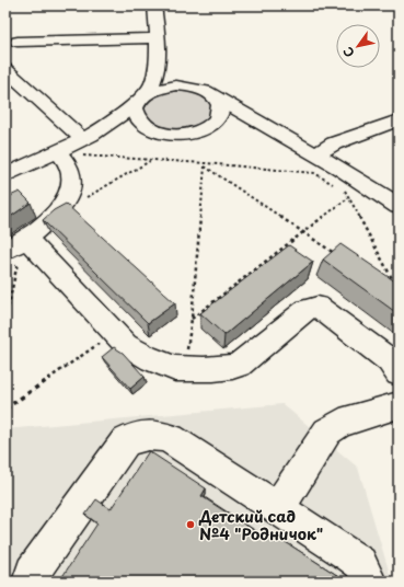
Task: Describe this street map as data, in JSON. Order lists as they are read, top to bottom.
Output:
{
  "places": ["Детский сад №4 \"Родничок\""],
  "north": "bottom left"
}
